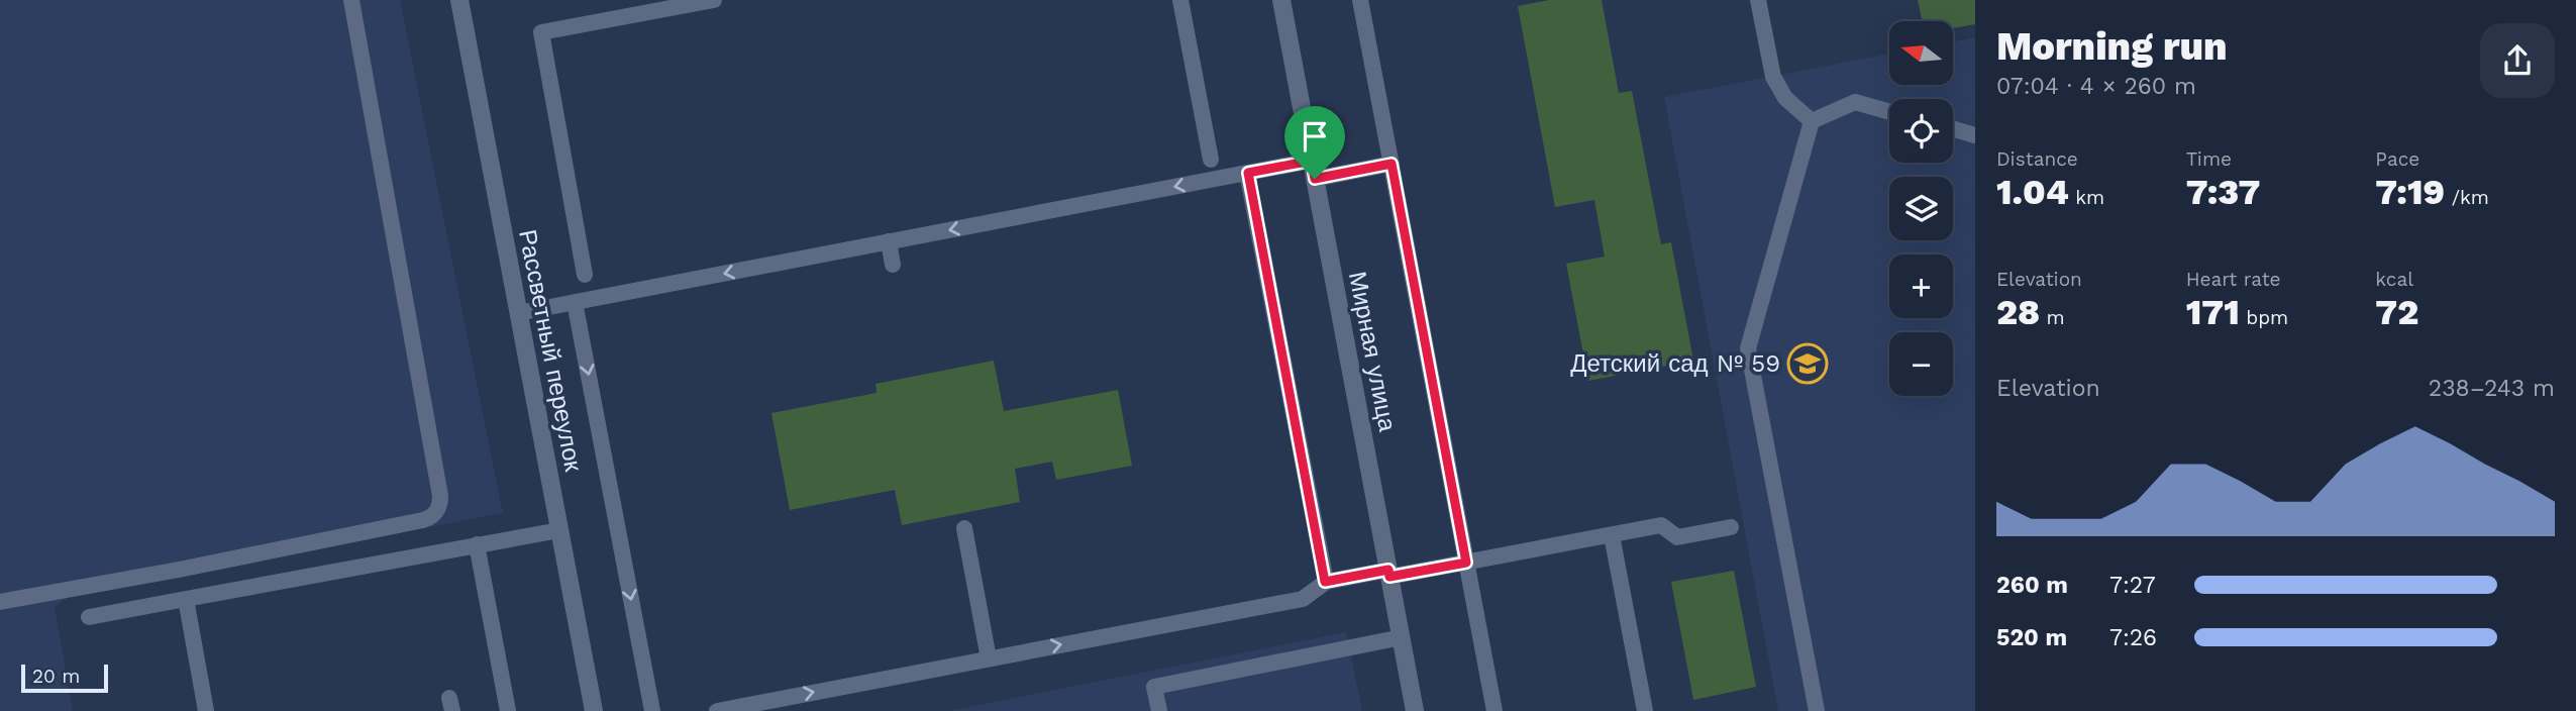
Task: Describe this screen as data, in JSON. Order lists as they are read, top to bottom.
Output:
{
  "streets": {
    "street": ["Рассветный переулок", "Мирная улица"]
  },
  "places": {
    "school or university": ["Детский сад № 59"]
  },
  "scale_bar": "20 m",
  "north": "left",
  "page": {
    "heading": ["Morning run", "07:04 · 4 × 260 m"],
    "map_buttons": ["+", "−"],
    "stats": [
      ["Distance", "1.04 km"],
      ["Time", "7:37"],
      ["Pace", "7:19 /km"],
      ["Elevation", "28 m"],
      ["Heart rate", "171 bpm"],
      ["kcal", "72"]
    ],
    "chart": ["Elevation", "238–243 m"],
    "list": [
      {
        "name": "260 m",
        "note": "7:27"
      },
      {
        "name": "520 m",
        "note": "7:26"
      }
    ],
    "scale": "20 m"
  }
}
